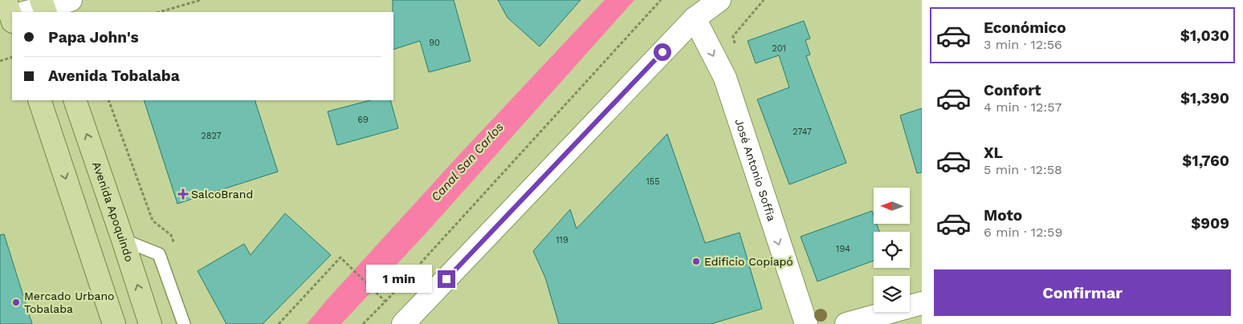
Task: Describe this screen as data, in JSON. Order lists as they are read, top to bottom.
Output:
{
  "streets": {
    "main road": ["José Antonio Soffia", "Avenida Apoquindo"]
  },
  "one_way": ["José Antonio Soffia"],
  "water": ["Canal San Carlos"],
  "places": {
    "health": ["SalcoBrand"],
    "other": ["Edificio Copiapó", "Mercado Urbano Tobalaba"]
  },
  "house_numbers": [
    "90",
    "201",
    "69",
    "2747",
    "2827",
    "155",
    "119",
    "194"
  ],
  "north": "left",
  "page": {
    "list": [
      {
        "name": "Económico",
        "note": "3 min · 12:56",
        "value": "$1,030"
      },
      {
        "name": "Confort",
        "note": "4 min · 12:57",
        "value": "$1,390"
      },
      {
        "name": "XL",
        "note": "5 min · 12:58",
        "value": "$1,760"
      },
      {
        "name": "Moto",
        "note": "6 min · 12:59",
        "value": "$909"
      }
    ],
    "banner": ["Papa John's", "Avenida Tobalaba"],
    "buttons": "Confirmar",
    "bubble": "1 min"
  }
}
